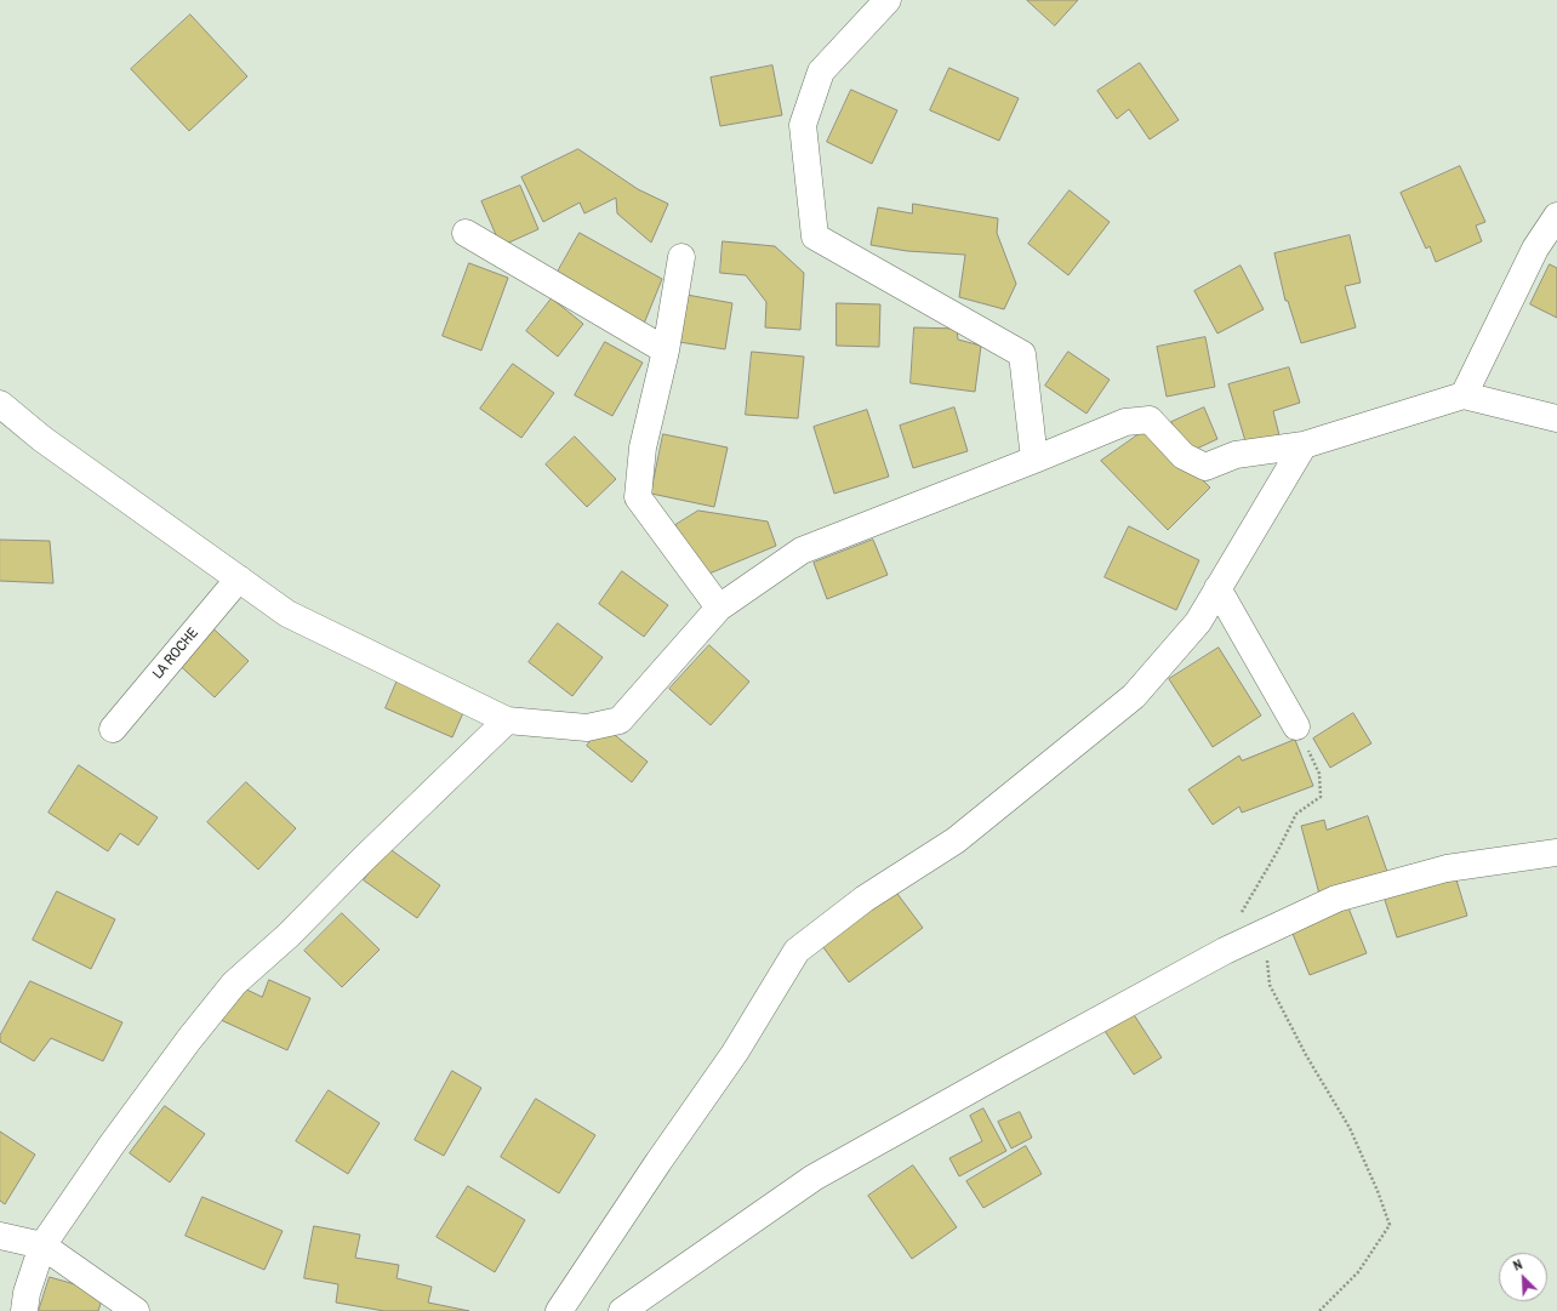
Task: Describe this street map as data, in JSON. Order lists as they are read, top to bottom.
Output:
{
  "streets": {
    "street": ["LA ROCHE"]
  },
  "north": "top left"
}
